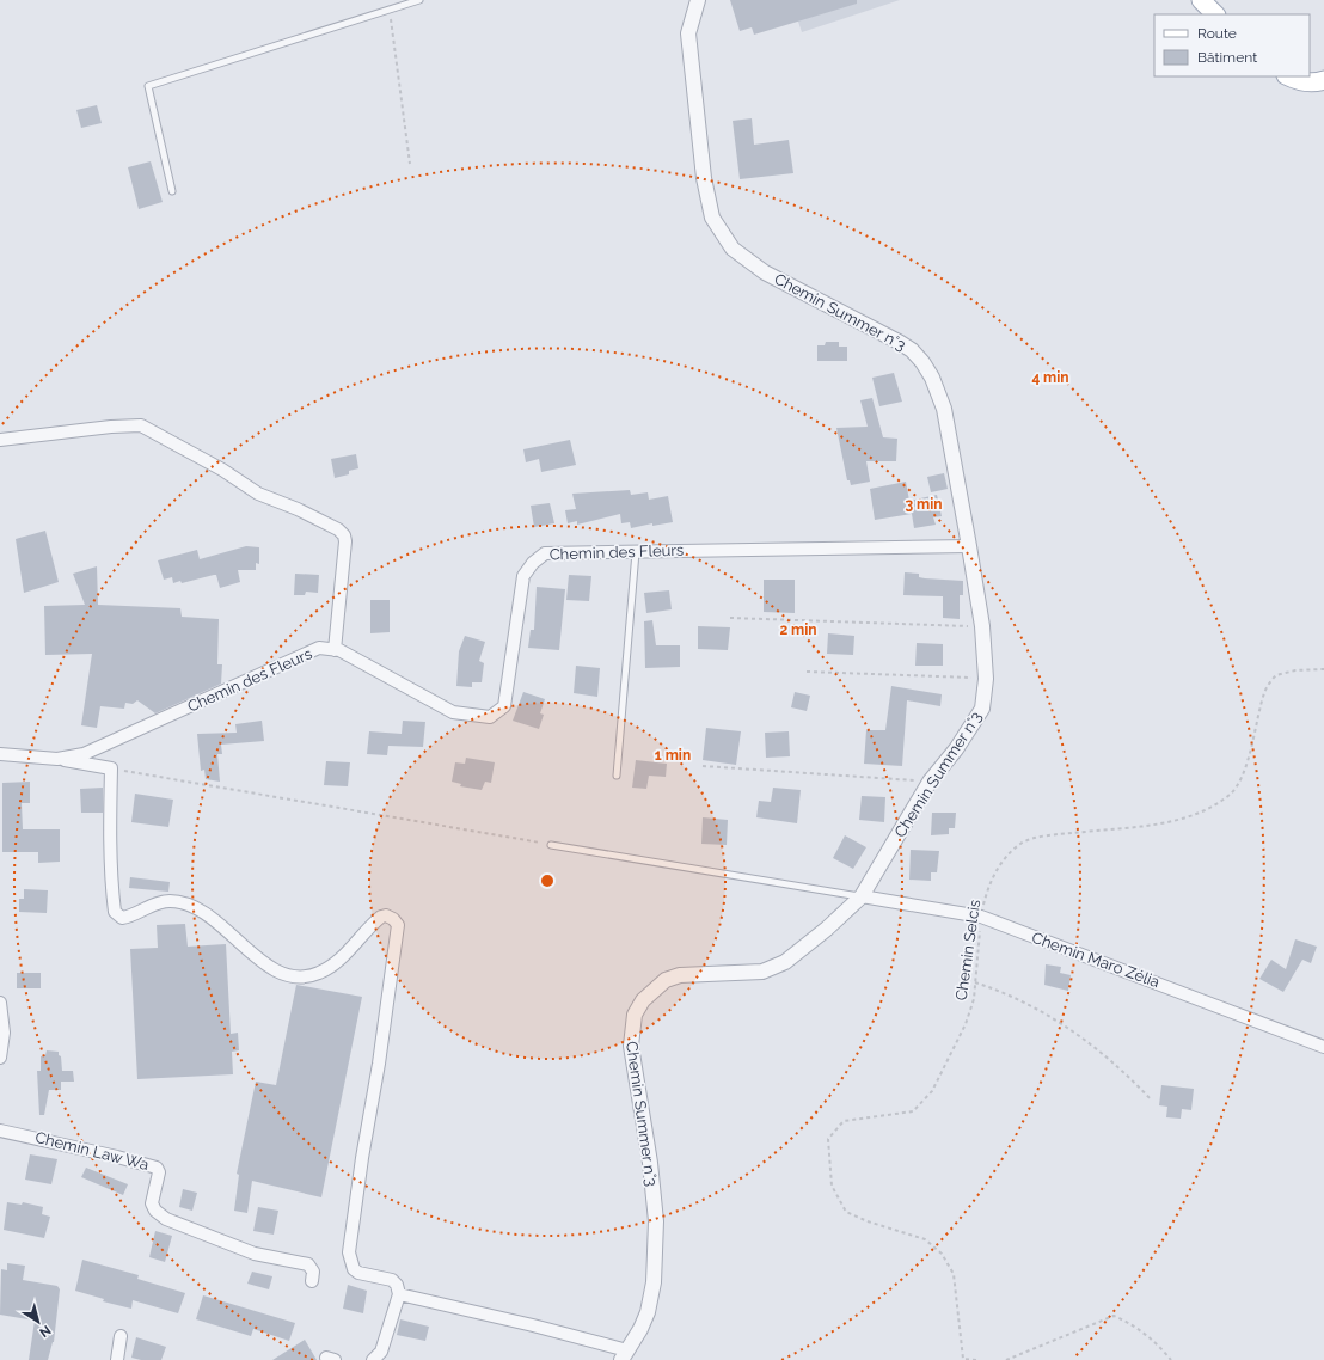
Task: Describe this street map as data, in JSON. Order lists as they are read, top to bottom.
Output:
{
  "streets": {
    "street": [
      "Chemin Summer n°3",
      "Chemin des Fleurs",
      "Chemin Maro Zélia",
      "Chemin Law Wa"
    ],
    "path": ["Chemin Selcis"]
  },
  "crossings": [
    ["Chemin Summer n°3", "Chemin des Fleurs"],
    ["Chemin Summer n°3", "Chemin Maro Zélia"],
    ["Chemin Selcis", "Chemin Maro Zélia"]
  ],
  "legend": ["Route", "Bâtiment"],
  "north": "bottom right",
  "rings": [
    "4 min",
    "3 min",
    "2 min",
    "1 min"
  ]
}
